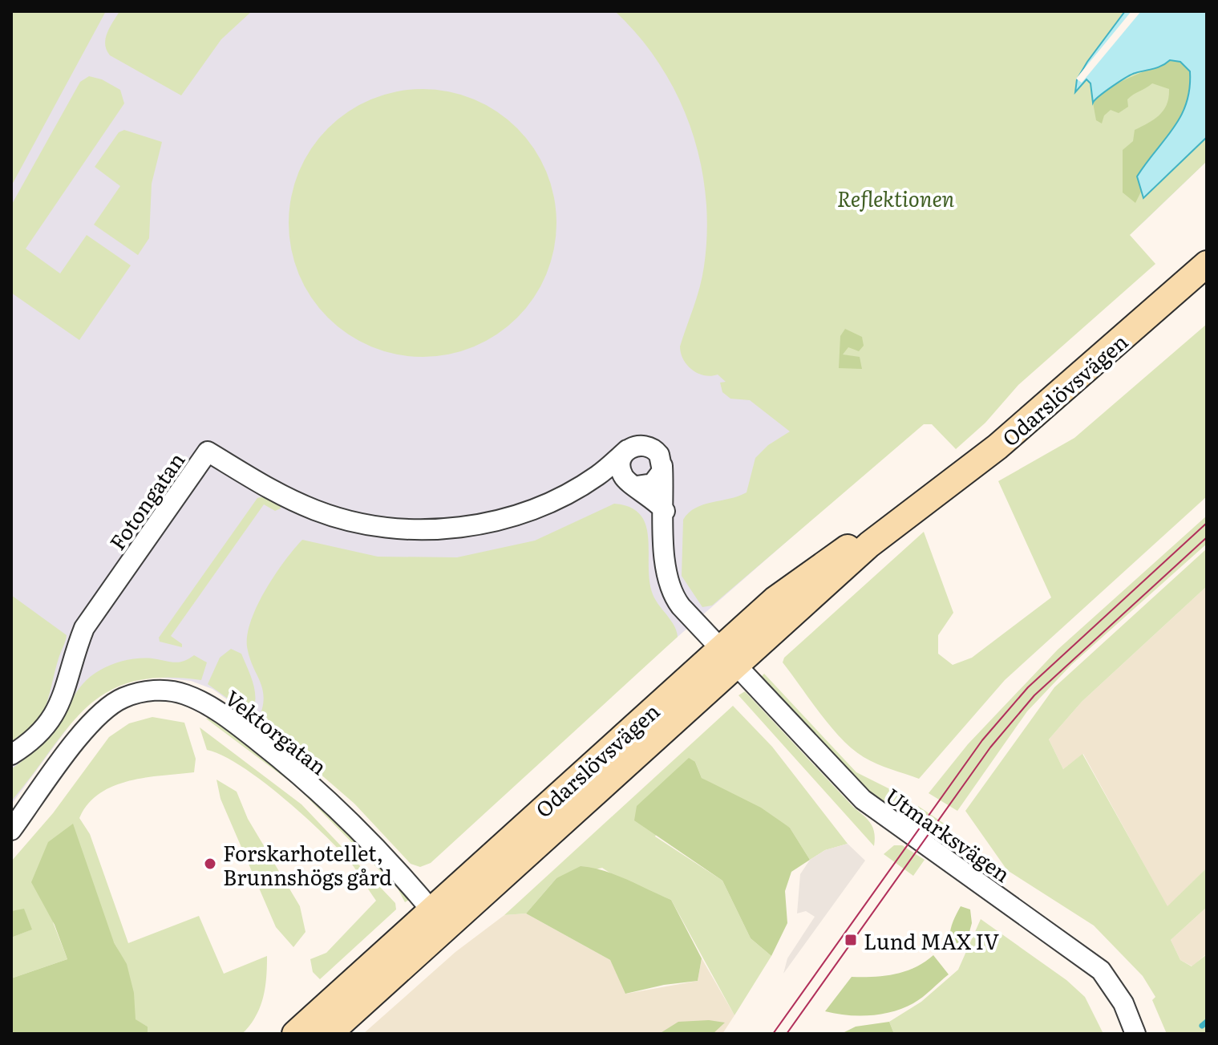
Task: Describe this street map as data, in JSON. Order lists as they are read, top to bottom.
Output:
{
  "streets": {
    "main road": ["Odarslövsvägen"],
    "street": ["Fotongatan", "Vektorgatan", "Utmarksvägen"]
  },
  "crossings": [
    ["Odarslövsvägen", "Vektorgatan"],
    ["Odarslövsvägen", "Utmarksvägen"]
  ],
  "parks": ["Reflektionen"],
  "places": {
    "other": ["Forskarhotellet, Brunnshögs gård"],
    "transit": ["Lund MAX IV"]
  }
}
